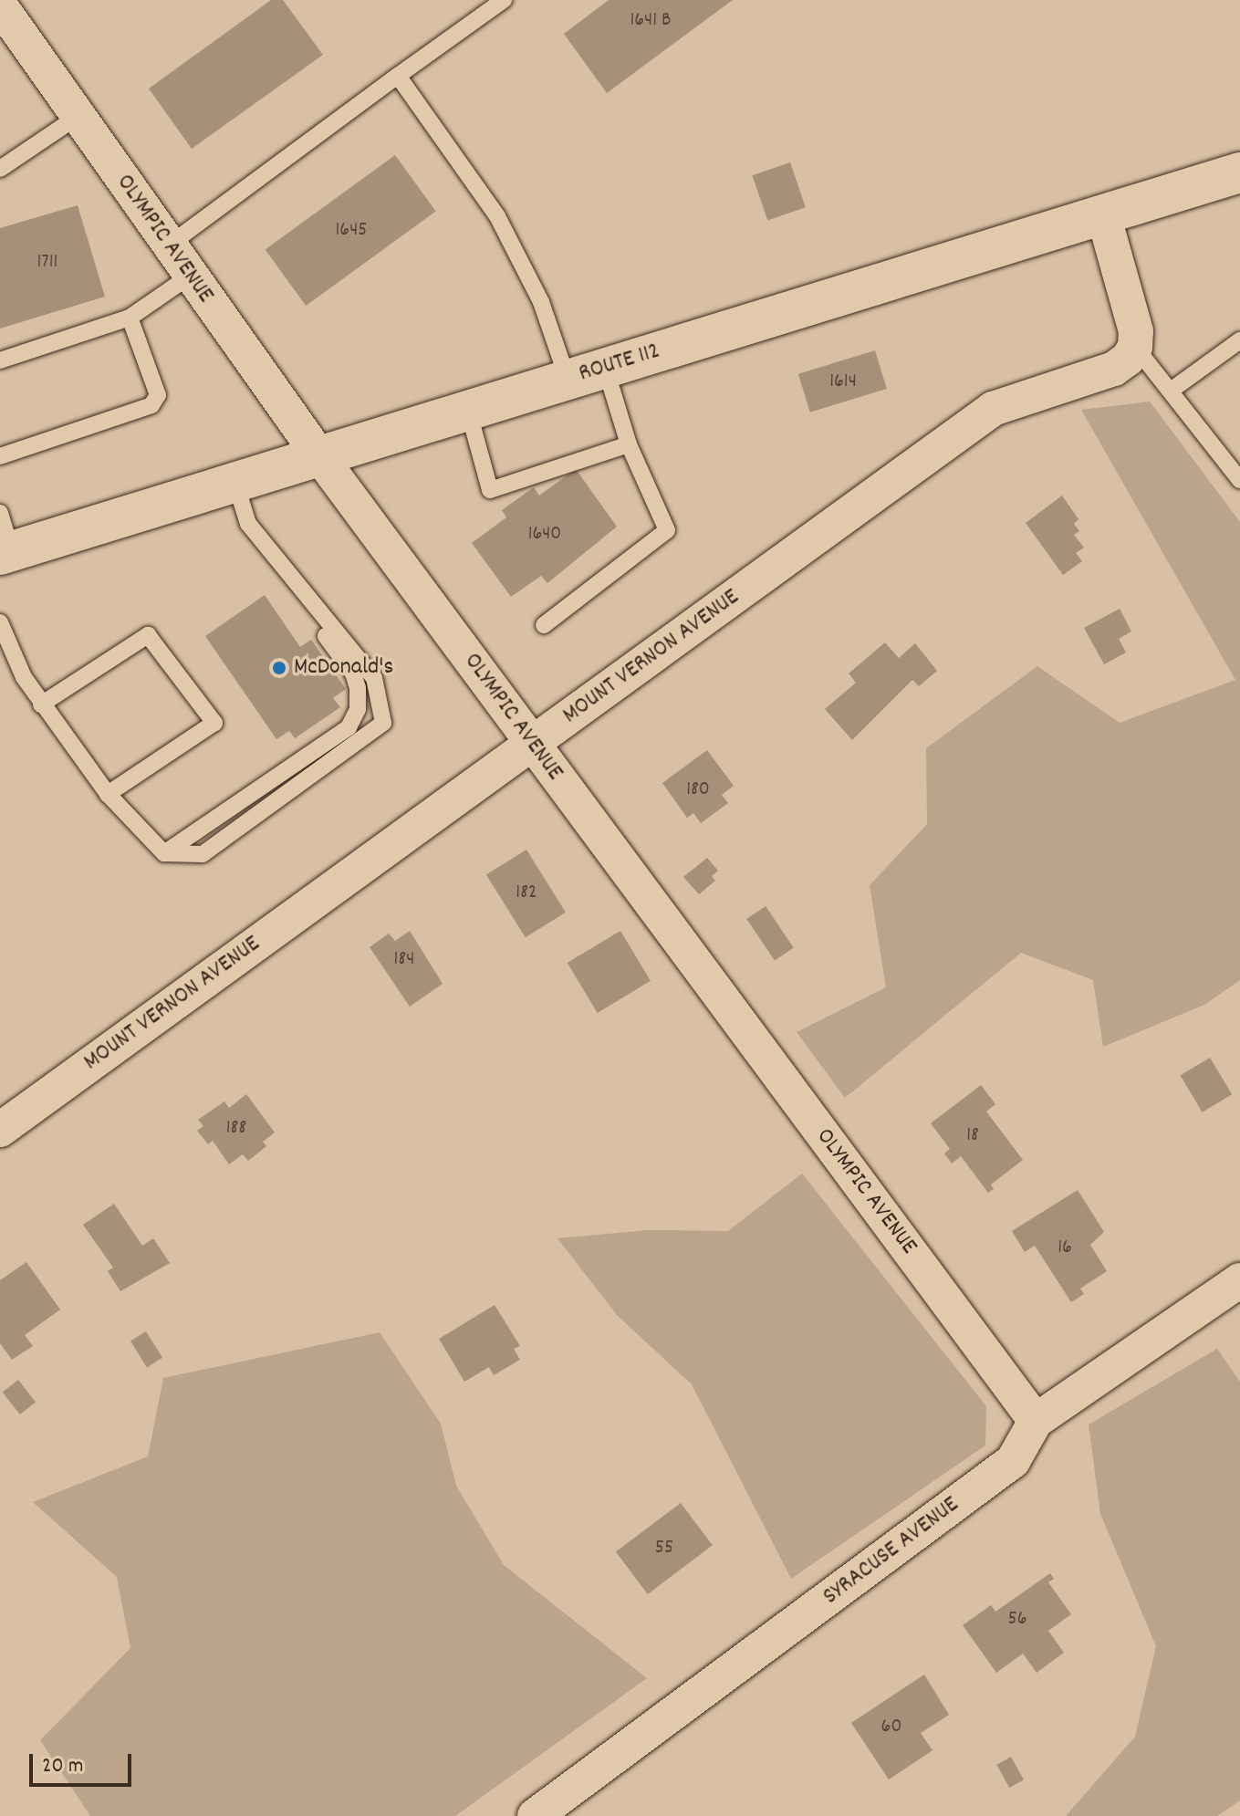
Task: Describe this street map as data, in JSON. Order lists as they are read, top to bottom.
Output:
{
  "streets": {
    "main road": ["ROUTE 112"],
    "street": ["OLYMPIC AVENUE", "MOUNT VERNON AVENUE", "SYRACUSE AVENUE"]
  },
  "crossings": [
    ["OLYMPIC AVENUE", "ROUTE 112"],
    ["OLYMPIC AVENUE", "MOUNT VERNON AVENUE"],
    ["OLYMPIC AVENUE", "SYRACUSE AVENUE"]
  ],
  "places": ["McDonald's"],
  "house_numbers": [
    "1641 B",
    "1645",
    "1711",
    "1614",
    "1640",
    "180",
    "182",
    "184",
    "188",
    "18",
    "16",
    "55",
    "56",
    "60"
  ],
  "scale_bar": "20 m"
}
